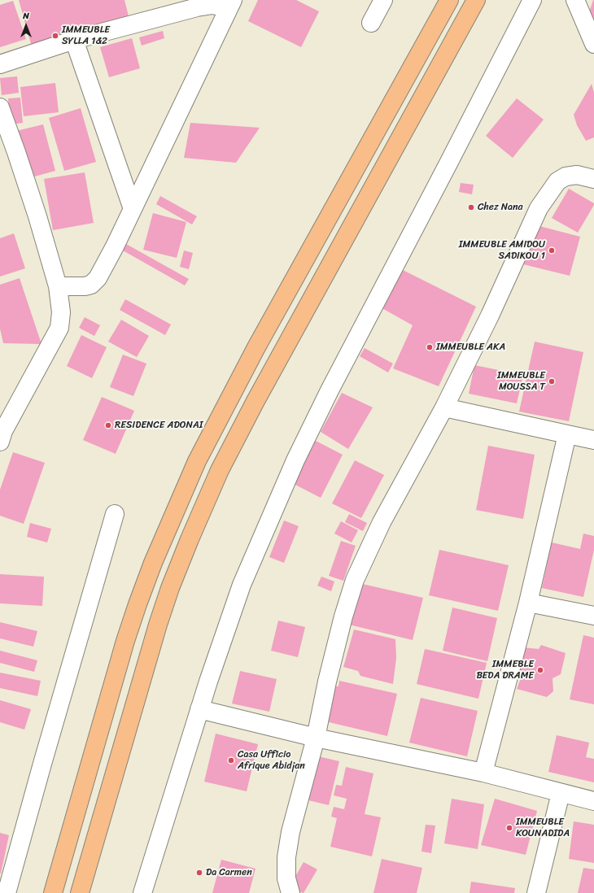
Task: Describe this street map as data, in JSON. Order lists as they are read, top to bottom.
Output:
{
  "places": [
    "IMMEUBLE SYLLA 1&2",
    "Chez Nana",
    "IMMEUBLE AMIDOU SADIKOU 1",
    "IMMEUBLE AKA",
    "IMMEUBLE MOUSSA T",
    "RESIDENCE ADONAI",
    "IMMEBLE BEDA DRAME",
    "Casa Ufficio Afrique Abidjan",
    "IMMEUBLE KOUNADIDA",
    "Da Carmen"
  ],
  "north": "top"
}
